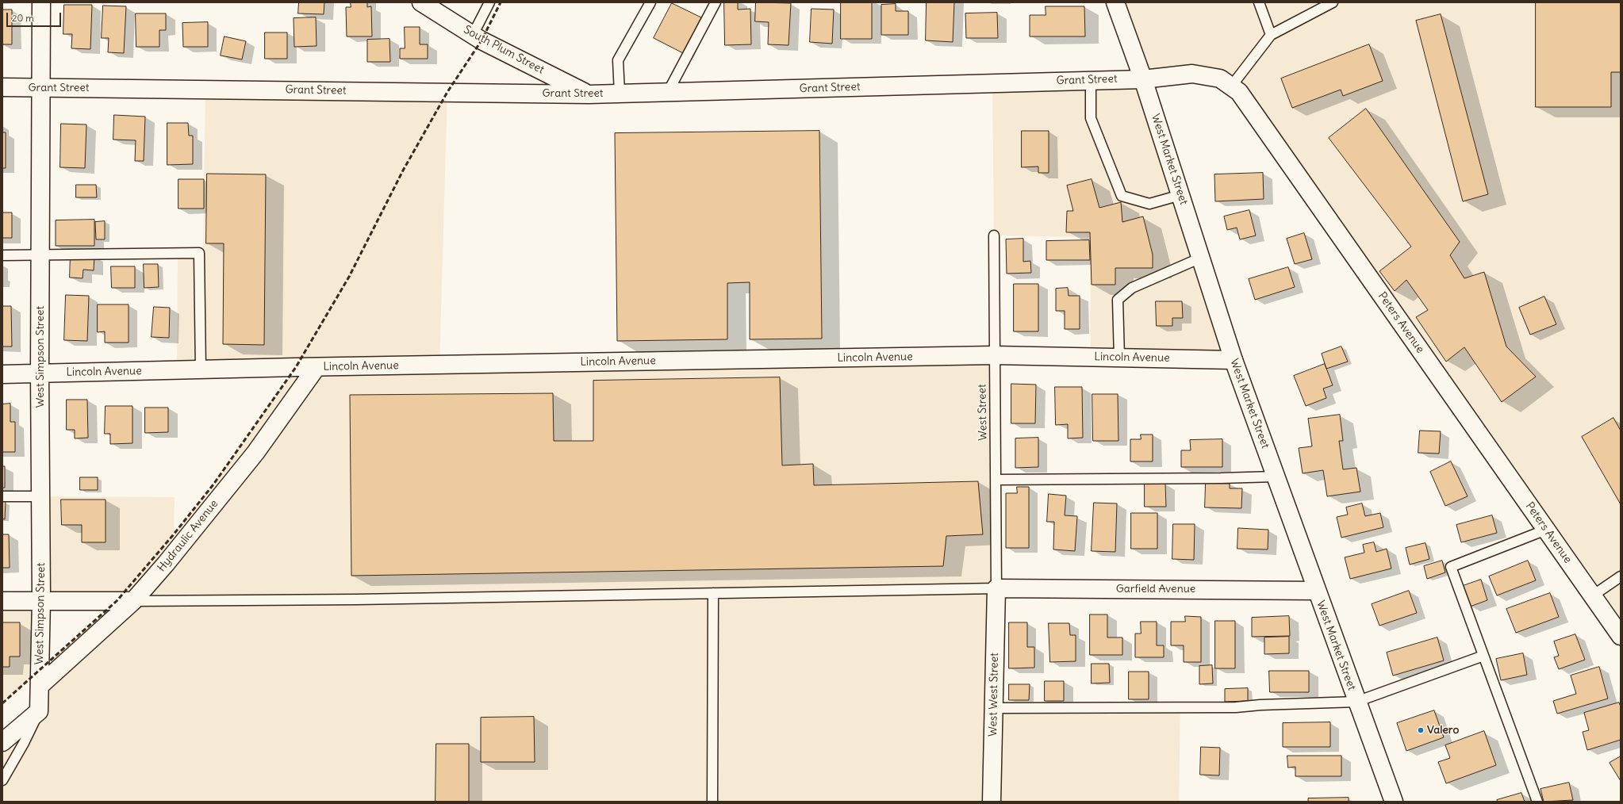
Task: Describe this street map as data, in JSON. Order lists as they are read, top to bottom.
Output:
{
  "streets": {
    "street": [
      "South Plum Street",
      "Grant Street",
      "West Market Street",
      "Peters Avenue",
      "West Simpson Street",
      "Lincoln Avenue",
      "Hydraulic Avenue",
      "Garfield Avenue",
      "West West Street"
    ],
    "lane": ["West Street"]
  },
  "crossings": [
    ["South Plum Street", "Grant Street"],
    ["Grant Street", "West Market Street"],
    ["Grant Street", "Peters Avenue"],
    ["Grant Street", "West Simpson Street"],
    ["West Market Street", "Peters Avenue"],
    ["West Market Street", "Lincoln Avenue"],
    ["West Market Street", "Garfield Avenue"],
    ["West Simpson Street", "Lincoln Avenue"],
    ["West Simpson Street", "Hydraulic Avenue"],
    ["Lincoln Avenue", "West Street"],
    ["Lincoln Avenue", "Hydraulic Avenue"],
    ["West Street", "Garfield Avenue"],
    ["West Street", "West West Street"],
    ["Garfield Avenue", "West West Street"]
  ],
  "places": ["Valero"],
  "scale_bar": "20 m"
}
